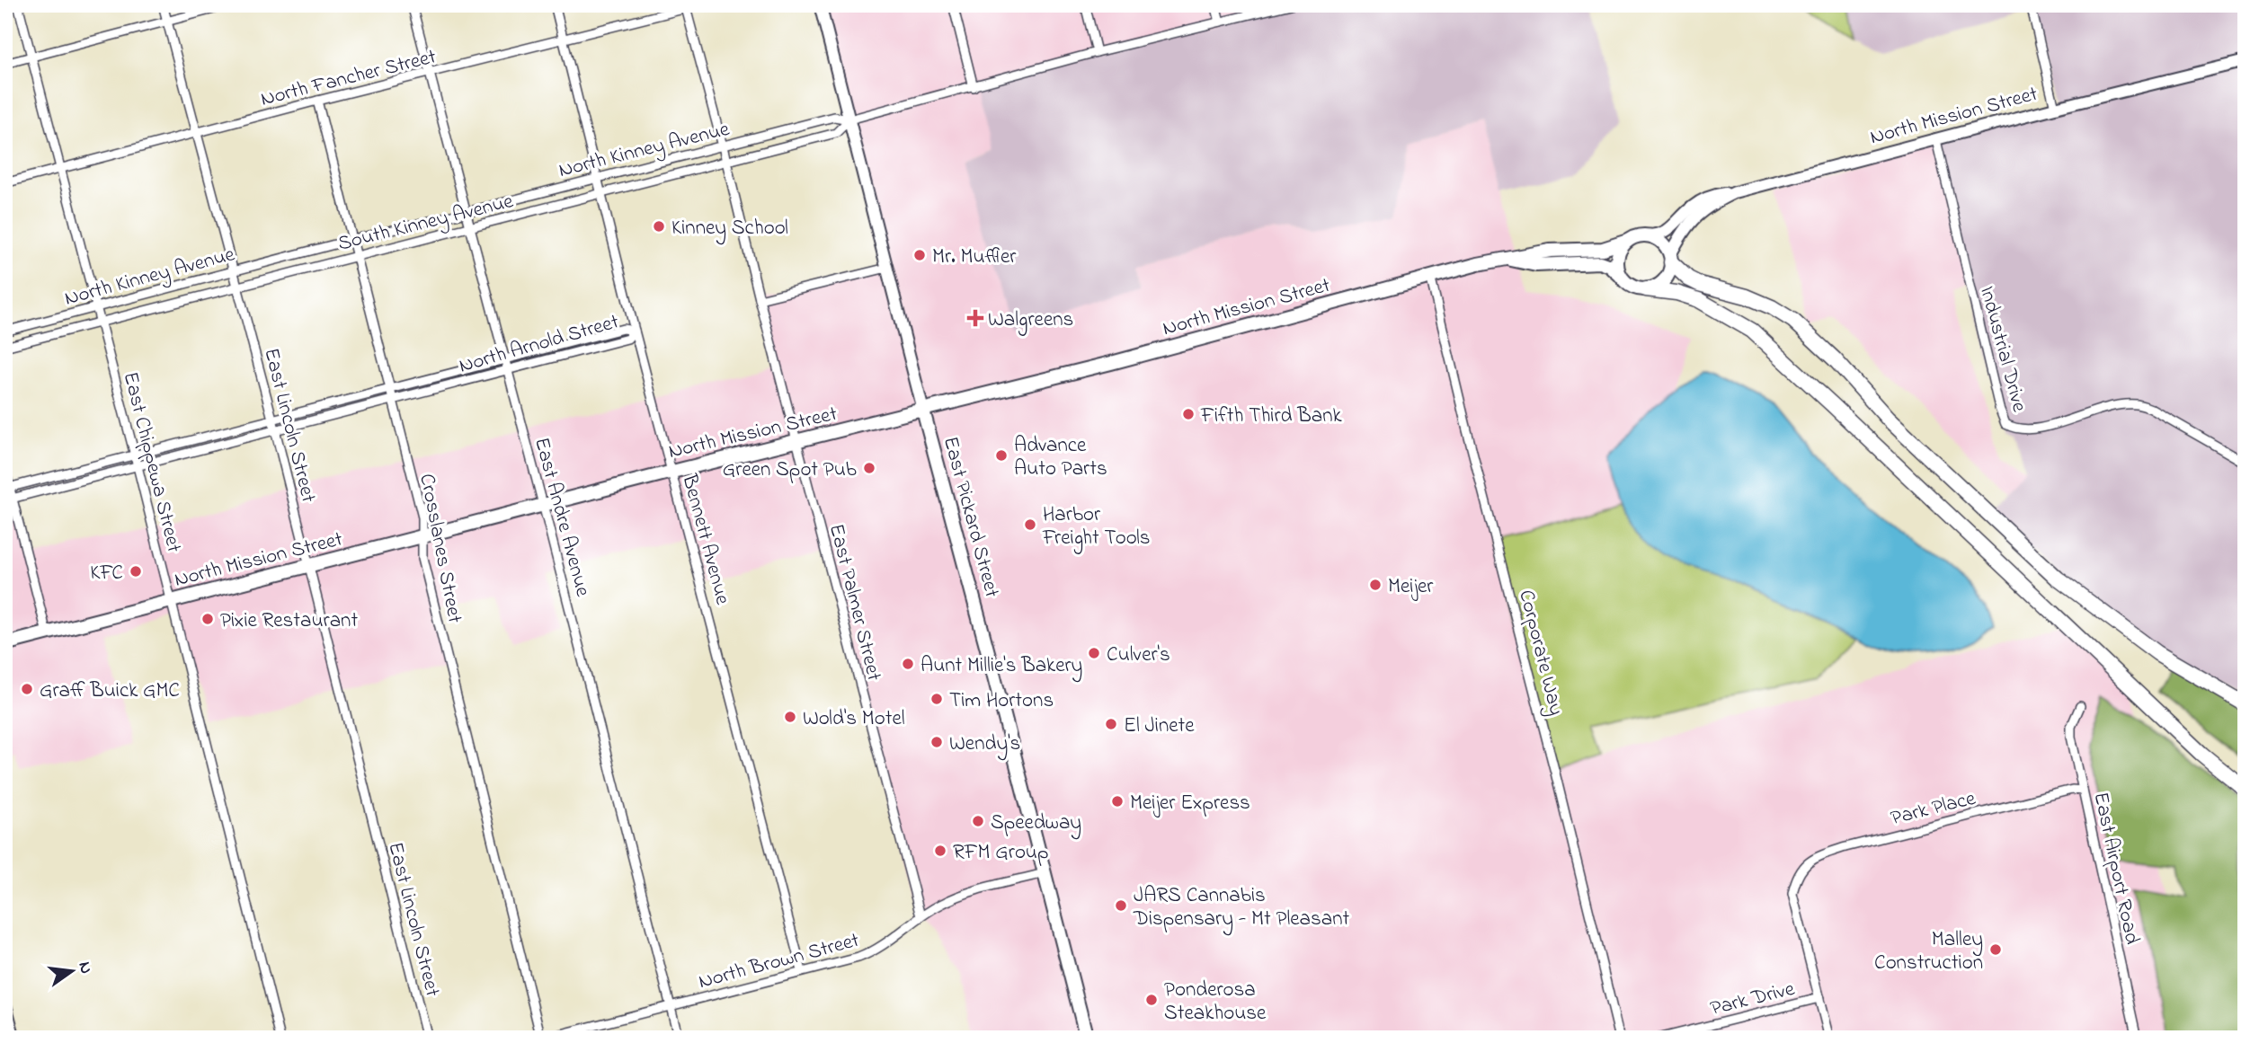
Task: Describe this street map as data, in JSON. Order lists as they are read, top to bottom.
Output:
{
  "streets": {
    "main road": ["North Mission Street", "East Pickard Street"],
    "street": [
      "North Fancher Street",
      "North Kinney Avenue",
      "South Kinney Avenue",
      "North Arnold Street",
      "Industrial Drive",
      "East Lincoln Street",
      "East Chippewa Street",
      "East Andre Avenue",
      "Bennett Avenue",
      "Crosslanes Street",
      "East Palmer Street",
      "Corporate Way",
      "Park Place",
      "East Airport Road",
      "North Brown Street",
      "Park Drive"
    ]
  },
  "crossings": [
    ["North Fancher Street", "East Lincoln Street"],
    ["North Fancher Street", "East Chippewa Street"],
    ["North Fancher Street", "East Andre Avenue"],
    ["North Fancher Street", "Bennett Avenue"],
    ["North Fancher Street", "Crosslanes Street"],
    ["North Fancher Street", "East Palmer Street"],
    ["North Mission Street", "Industrial Drive"],
    ["North Mission Street", "East Lincoln Street"],
    ["North Mission Street", "East Chippewa Street"],
    ["North Mission Street", "East Andre Avenue"],
    ["North Mission Street", "East Pickard Street"],
    ["North Mission Street", "Bennett Avenue"],
    ["North Mission Street", "Crosslanes Street"],
    ["North Mission Street", "East Palmer Street"],
    ["North Mission Street", "Corporate Way"],
    ["North Kinney Avenue", "South Kinney Avenue"],
    ["North Kinney Avenue", "East Lincoln Street"],
    ["North Kinney Avenue", "East Chippewa Street"],
    ["North Kinney Avenue", "East Andre Avenue"],
    ["North Kinney Avenue", "East Pickard Street"],
    ["North Kinney Avenue", "Bennett Avenue"],
    ["North Kinney Avenue", "Crosslanes Street"],
    ["North Kinney Avenue", "East Palmer Street"],
    ["South Kinney Avenue", "East Lincoln Street"],
    ["South Kinney Avenue", "East Chippewa Street"],
    ["South Kinney Avenue", "East Andre Avenue"],
    ["South Kinney Avenue", "East Pickard Street"],
    ["South Kinney Avenue", "Bennett Avenue"],
    ["South Kinney Avenue", "Crosslanes Street"],
    ["South Kinney Avenue", "East Palmer Street"],
    ["North Arnold Street", "East Lincoln Street"],
    ["North Arnold Street", "East Chippewa Street"],
    ["North Arnold Street", "East Andre Avenue"],
    ["North Arnold Street", "Bennett Avenue"],
    ["North Arnold Street", "Crosslanes Street"],
    ["East Andre Avenue", "North Brown Street"],
    ["East Pickard Street", "North Brown Street"],
    ["Bennett Avenue", "North Brown Street"],
    ["Crosslanes Street", "North Brown Street"],
    ["East Palmer Street", "North Brown Street"],
    ["Park Place", "East Airport Road"],
    ["Park Place", "Park Drive"]
  ],
  "places": {
    "other": [
      "Kinney School",
      "Mr. Muffler",
      "Fifth Third Bank",
      "Advance Auto Parts",
      "Green Spot Pub",
      "Harbor Freight Tools",
      "KFC",
      "Meijer",
      "Pixie Restaurant",
      "Culver's",
      "Aunt Millie's Bakery",
      "Graff Buick GMC",
      "Tim Hortons",
      "Wold's Motel",
      "El Jinete",
      "Wendy's",
      "Meijer Express",
      "Speedway",
      "RFM Group",
      "JARS Cannabis Dispensary - Mt Pleasant",
      "Malley Construction",
      "Ponderosa Steakhouse"
    ],
    "health": ["Walgreens"]
  },
  "north": "right"
}
